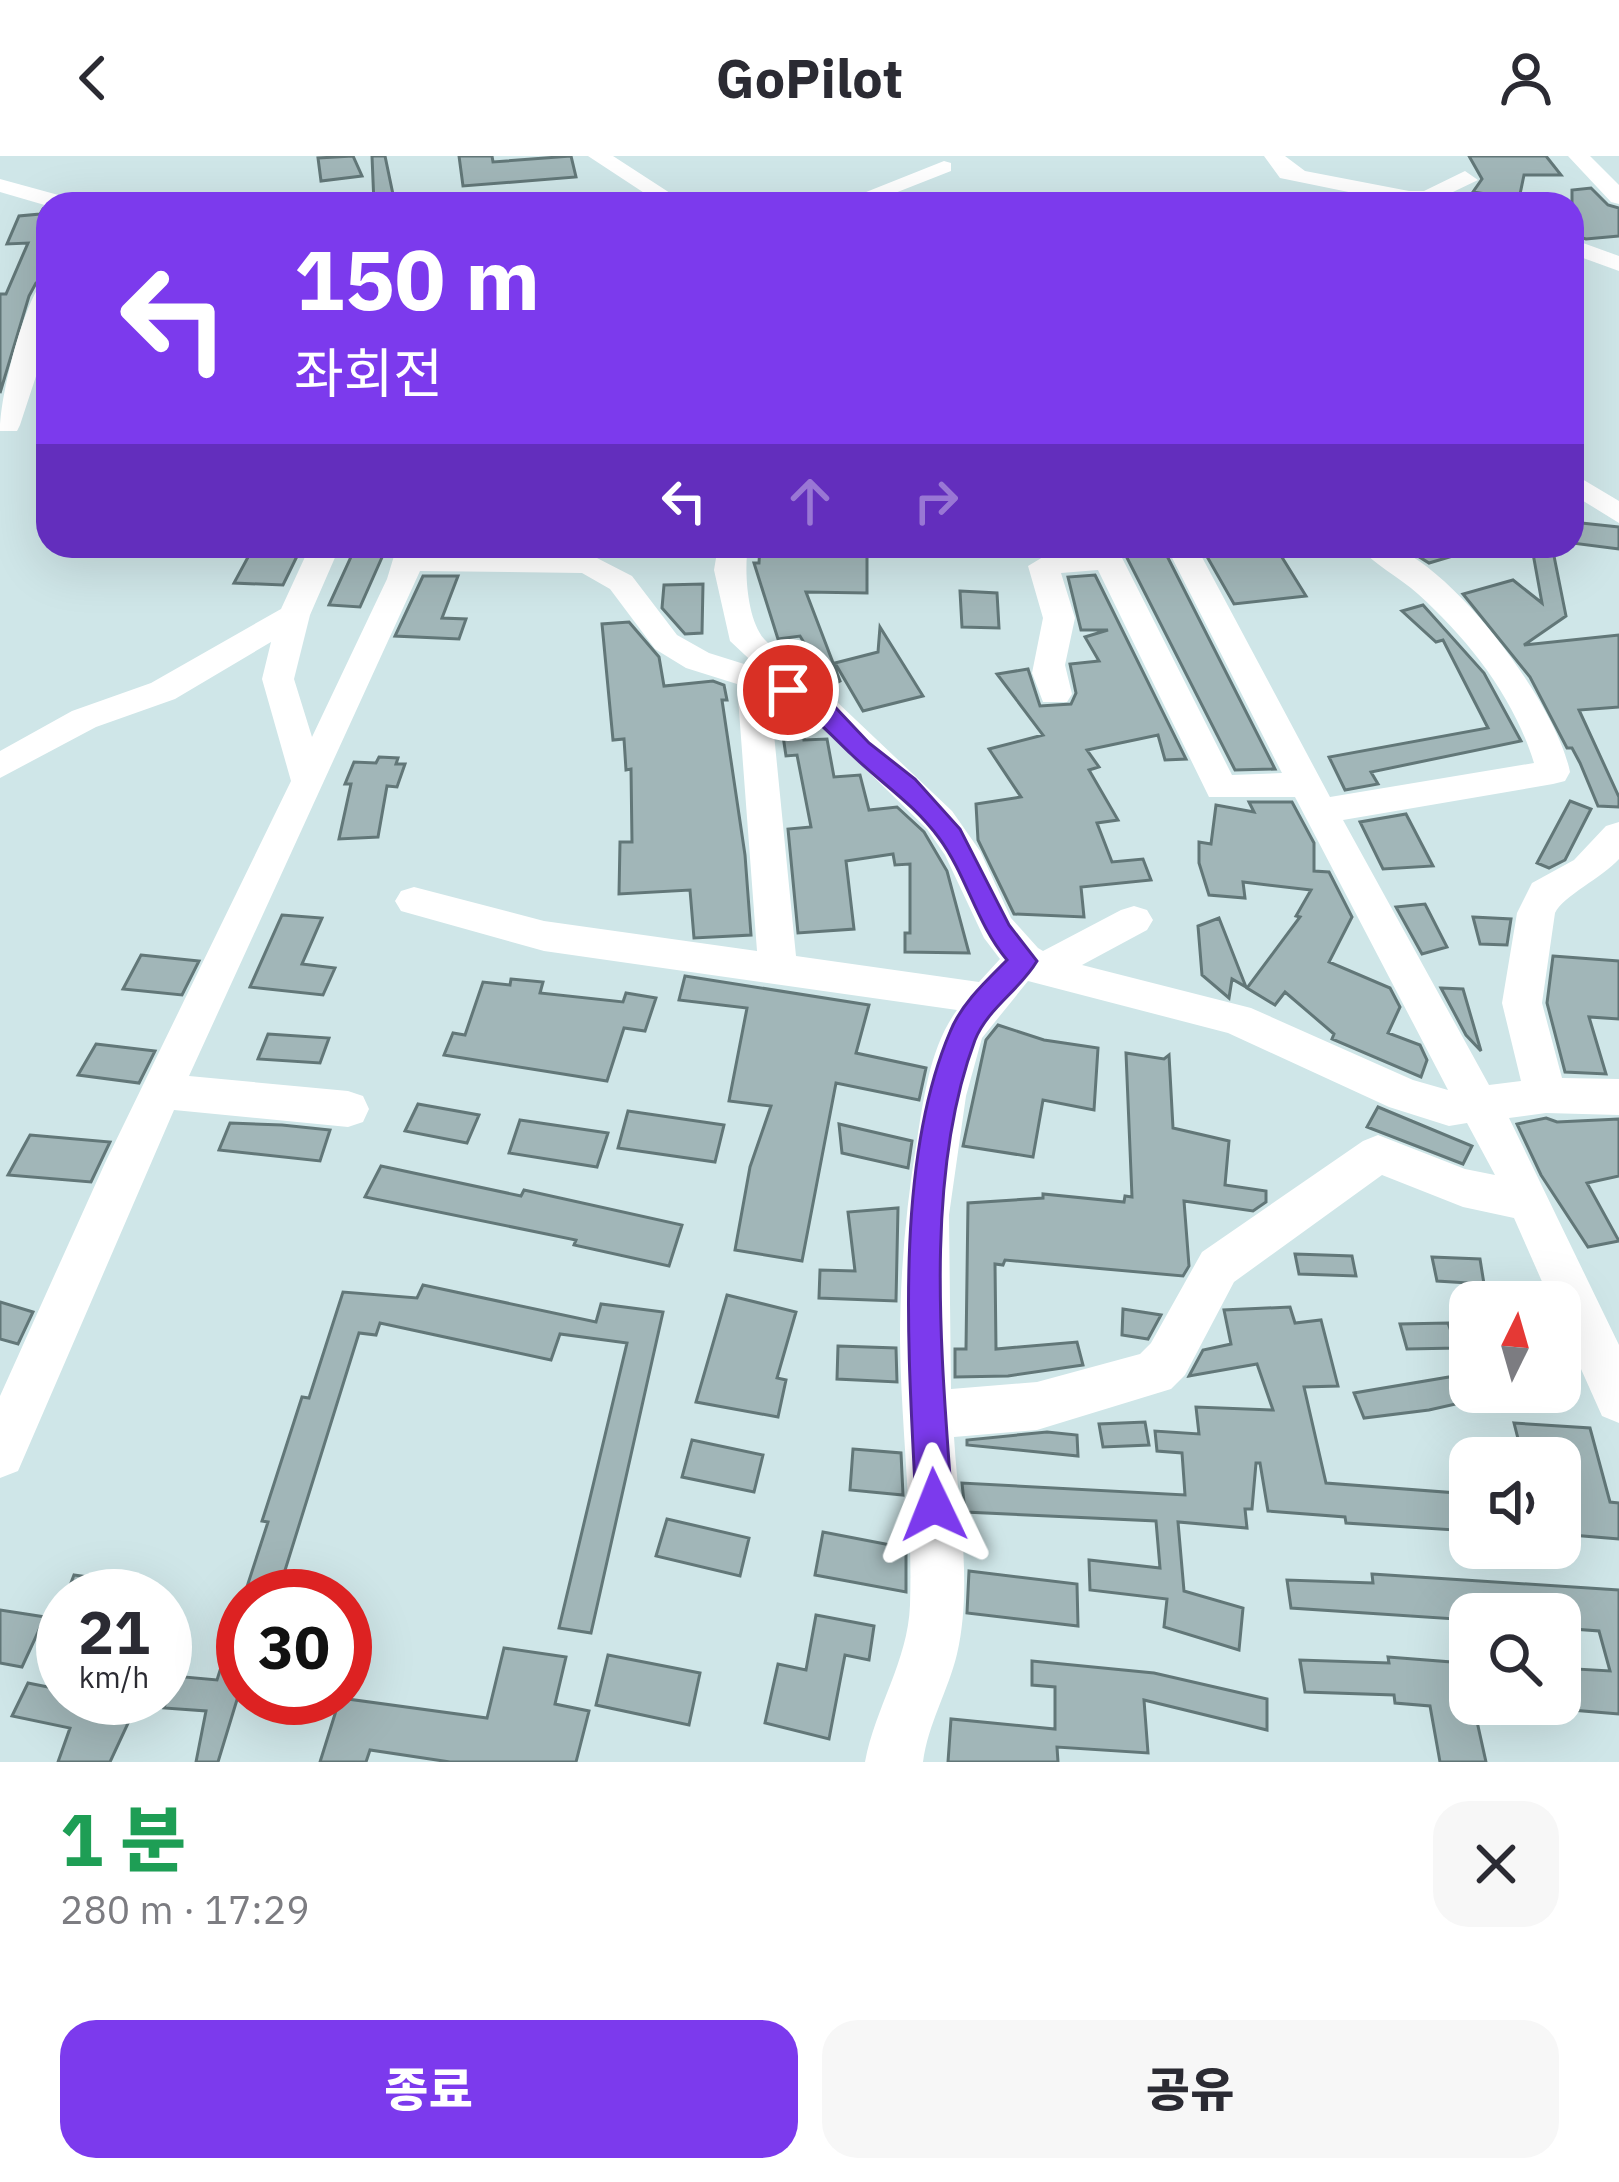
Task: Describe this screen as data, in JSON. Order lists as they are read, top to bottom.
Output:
{
  "north": "top",
  "page": {
    "header": "GoPilot",
    "turn": ["150 m", "좌회전"],
    "speed": "21 km/h",
    "limit": "30",
    "heading": ["1 분", "280 m · 17:29"],
    "buttons": ["종료", "공유"]
  }
}
